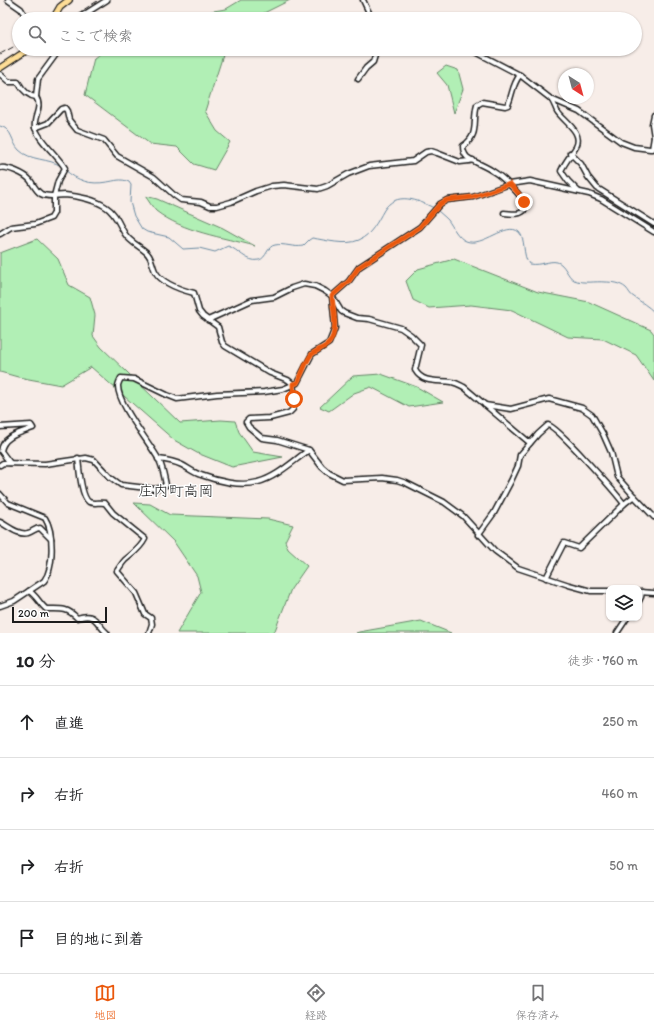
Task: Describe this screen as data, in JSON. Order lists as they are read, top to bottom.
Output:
{
  "districts": ["庄内町高岡"],
  "scale_bar": "200 m",
  "north": "bottom right",
  "page": {
    "search": "ここで検索",
    "scale": "200 m",
    "heading": ["10 分", "徒歩 · 760 m"],
    "list": [
      ["直進", "250 m"],
      ["右折", "460 m"],
      ["右折", "50 m"],
      "目的地に到着"
    ],
    "nav": ["地図", "経路", "保存済み"]
  }
}
